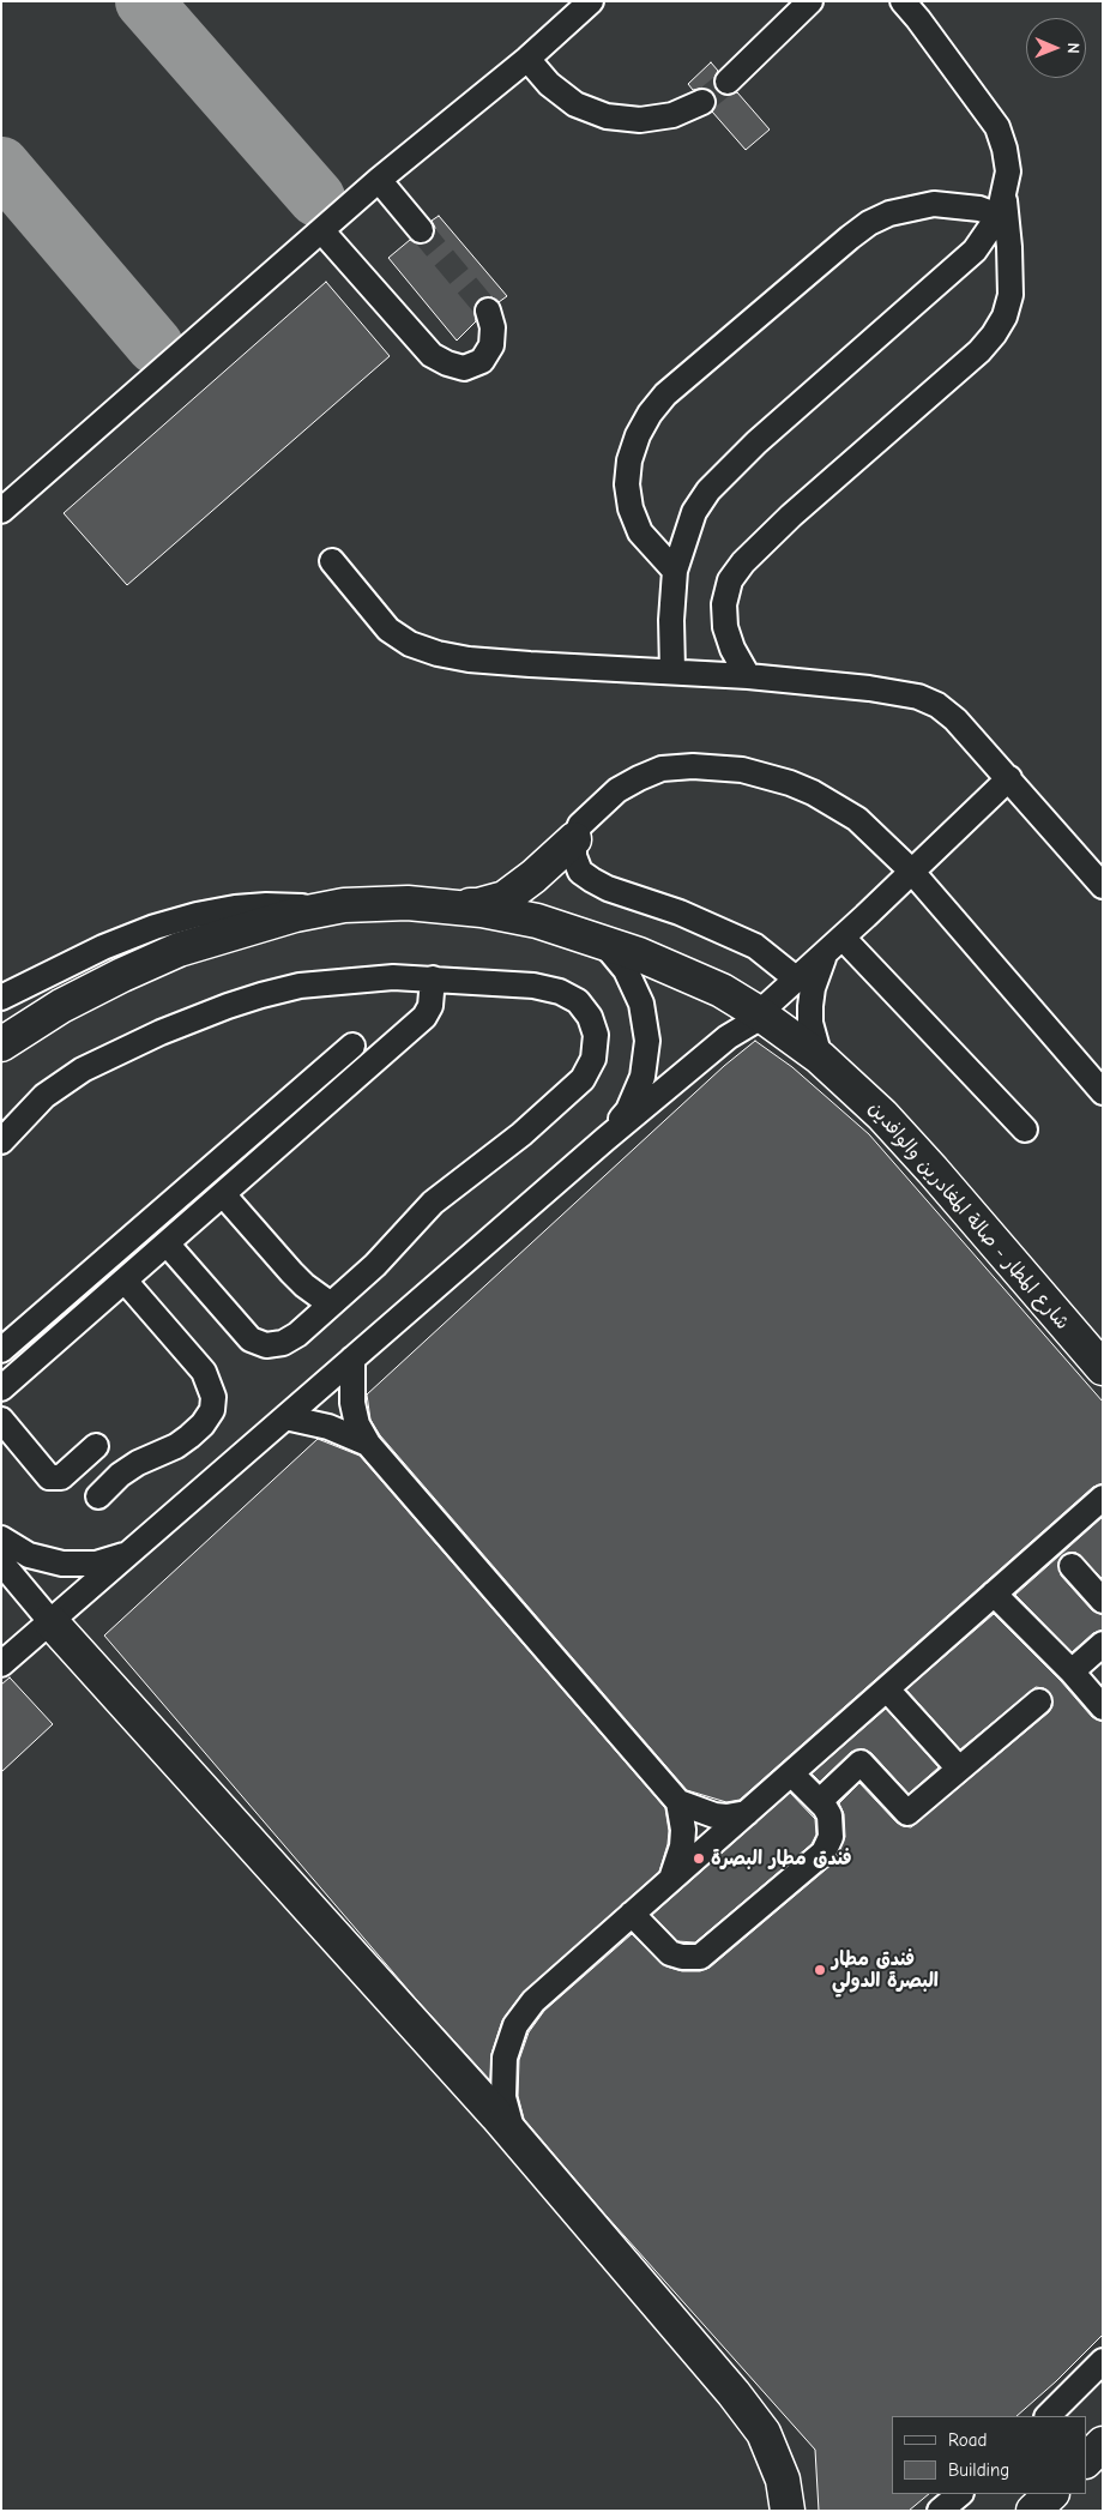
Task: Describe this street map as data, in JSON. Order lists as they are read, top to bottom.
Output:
{
  "streets": {
    "highway": ["شارع المطار - صالة المغادرين والوافدين"]
  },
  "places": ["فندق مطار البصرة", "فندق مطار البصرة الدولي"],
  "legend": ["Road", "Building"],
  "north": "right"
}
